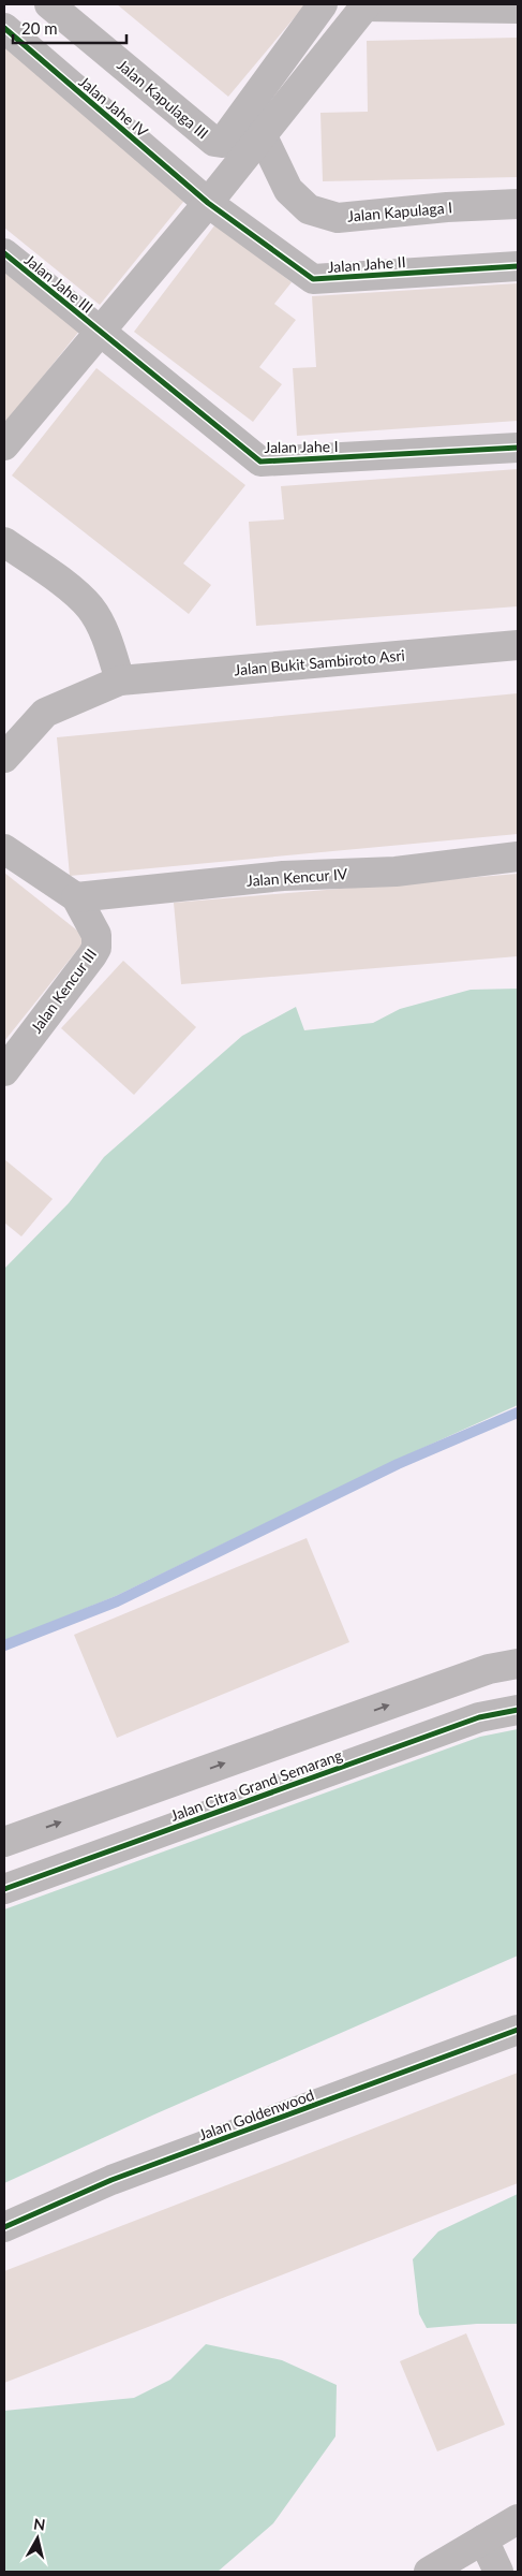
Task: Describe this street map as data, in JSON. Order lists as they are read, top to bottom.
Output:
{
  "streets": {
    "street": [
      "Jalan Kapulaga III",
      "Jalan Jahe IV",
      "Jalan Kapulaga I",
      "Jalan Jahe II",
      "Jalan Jahe III",
      "Jalan Jahe I",
      "Jalan Bukit Sambiroto Asri",
      "Jalan Kencur IV",
      "Jalan Kencur III",
      "Jalan Citra Grand Semarang",
      "Jalan Goldenwood"
    ]
  },
  "crossings": [
    ["Jalan Jahe IV", "Jalan Jahe II"],
    ["Jalan Jahe III", "Jalan Jahe I"],
    ["Jalan Kencur IV", "Jalan Kencur III"]
  ],
  "scale_bar": "20 m",
  "north": "top"
}
